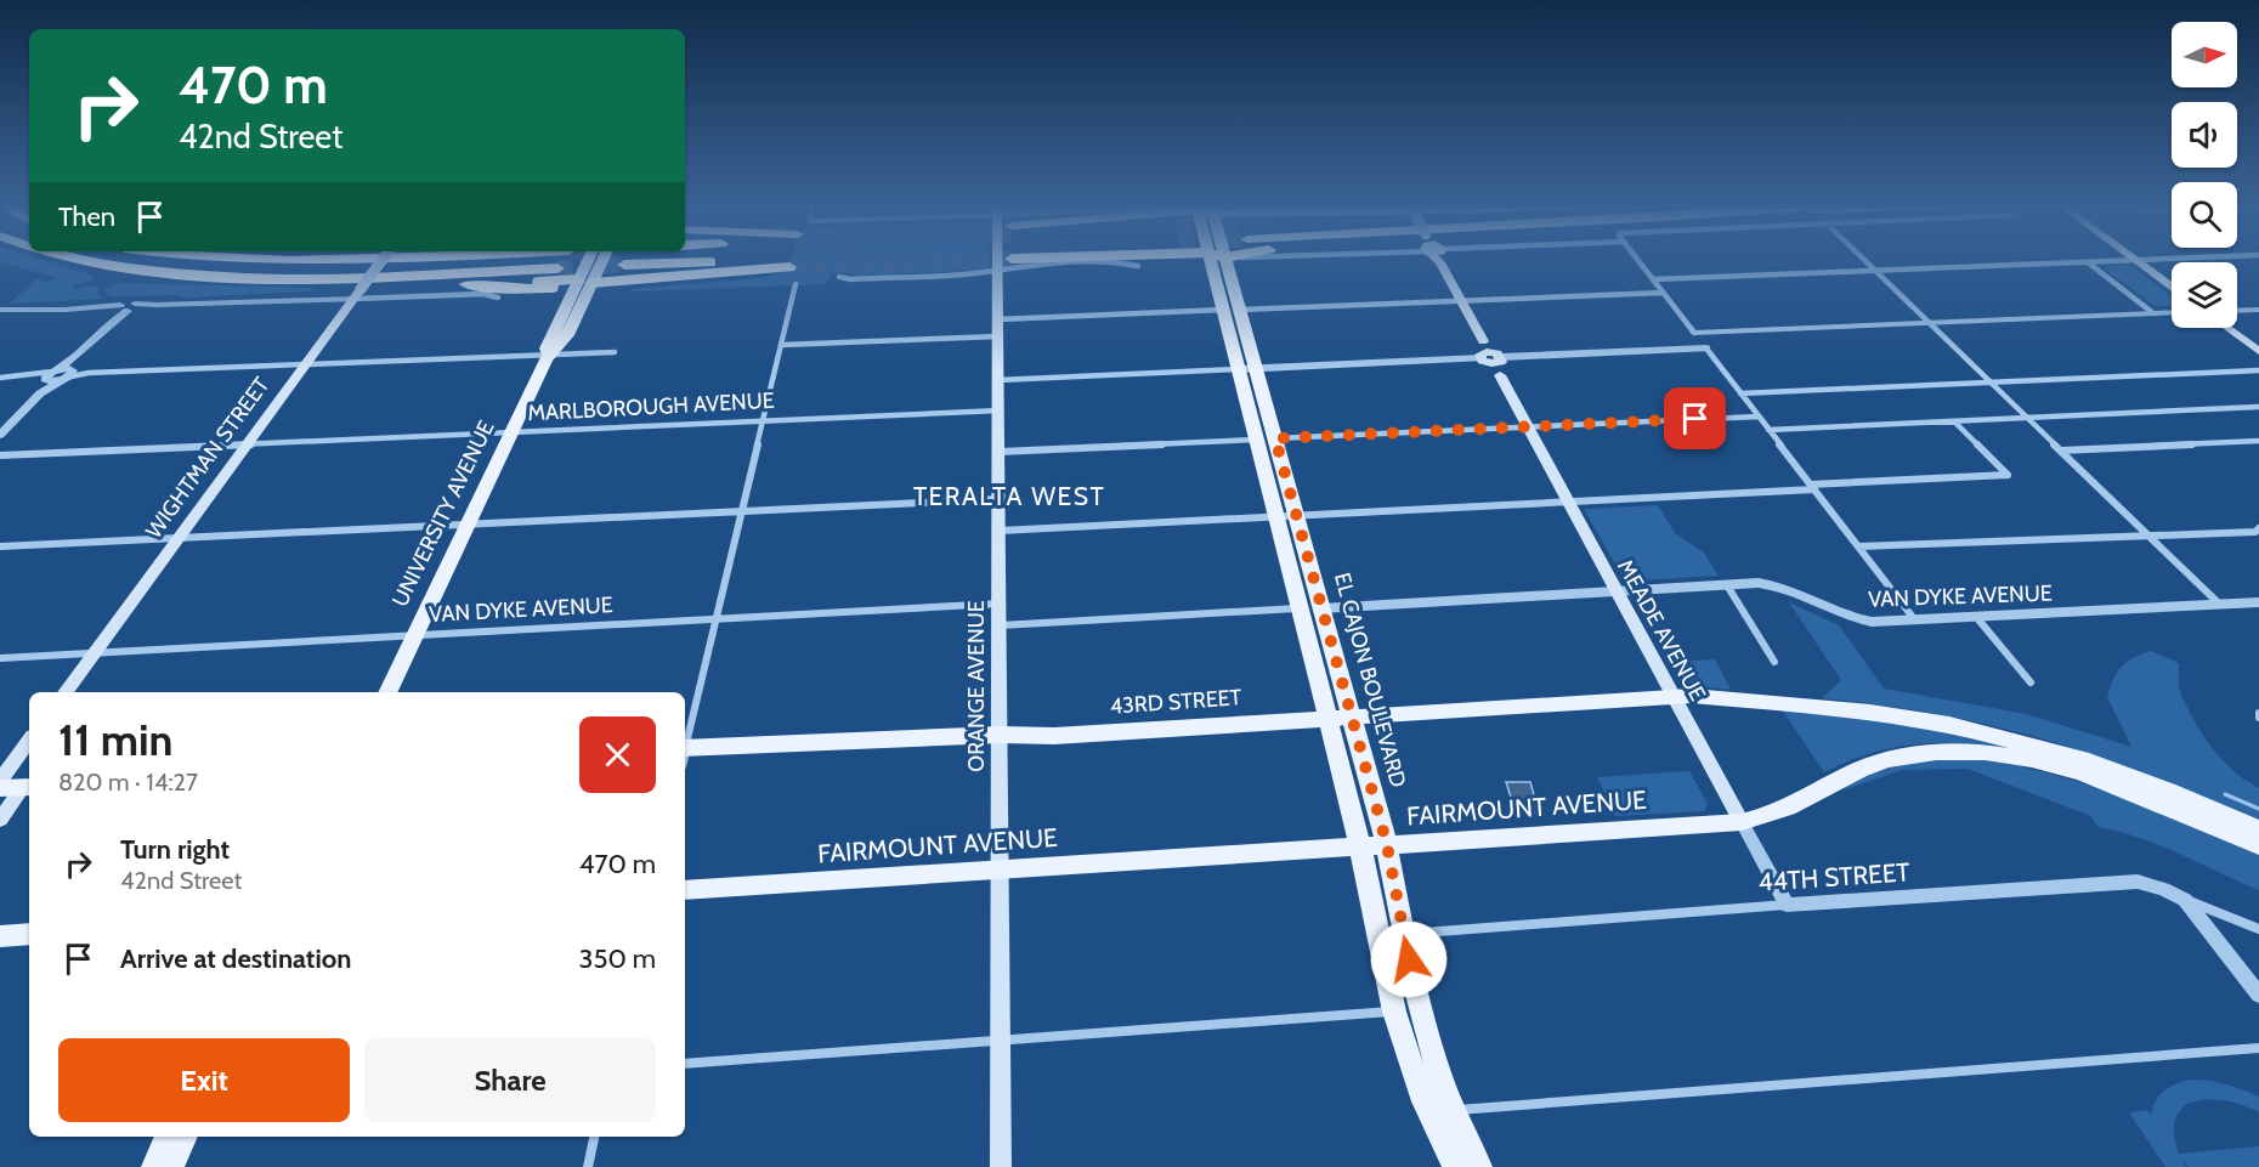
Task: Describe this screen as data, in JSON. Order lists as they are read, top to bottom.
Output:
{
  "streets": {
    "main road": [
      "WIGHTMAN STREET",
      "UNIVERSITY AVENUE",
      "MEADE AVENUE",
      "EL CAJON BOULEVARD",
      "ORANGE AVENUE",
      "43RD STREET",
      "FAIRMOUNT AVENUE"
    ],
    "street": ["MARLBOROUGH AVENUE", "VAN DYKE AVENUE", "44TH STREET"]
  },
  "crossings": [
    ["MARLBOROUGH AVENUE", "WIGHTMAN STREET"],
    ["MARLBOROUGH AVENUE", "UNIVERSITY AVENUE"],
    ["MARLBOROUGH AVENUE", "ORANGE AVENUE"],
    ["WIGHTMAN STREET", "VAN DYKE AVENUE"],
    ["UNIVERSITY AVENUE", "VAN DYKE AVENUE"],
    ["VAN DYKE AVENUE", "MEADE AVENUE"],
    ["VAN DYKE AVENUE", "EL CAJON BOULEVARD"],
    ["VAN DYKE AVENUE", "ORANGE AVENUE"],
    ["MEADE AVENUE", "43RD STREET"],
    ["MEADE AVENUE", "FAIRMOUNT AVENUE"],
    ["MEADE AVENUE", "44TH STREET"],
    ["EL CAJON BOULEVARD", "43RD STREET"],
    ["EL CAJON BOULEVARD", "FAIRMOUNT AVENUE"],
    ["EL CAJON BOULEVARD", "44TH STREET"],
    ["ORANGE AVENUE", "43RD STREET"],
    ["ORANGE AVENUE", "FAIRMOUNT AVENUE"]
  ],
  "districts": ["TERALTA WEST"],
  "north": "right",
  "page": {
    "turn": ["470 m", "42nd Street"],
    "then": "Then",
    "heading": ["11 min", "820 m · 14:27"],
    "list": [
      {
        "name": "Turn right",
        "note": "42nd Street",
        "value": "470 m"
      },
      {
        "name": "Arrive at destination",
        "value": "350 m"
      }
    ],
    "buttons": ["Exit", "Share"]
  }
}
